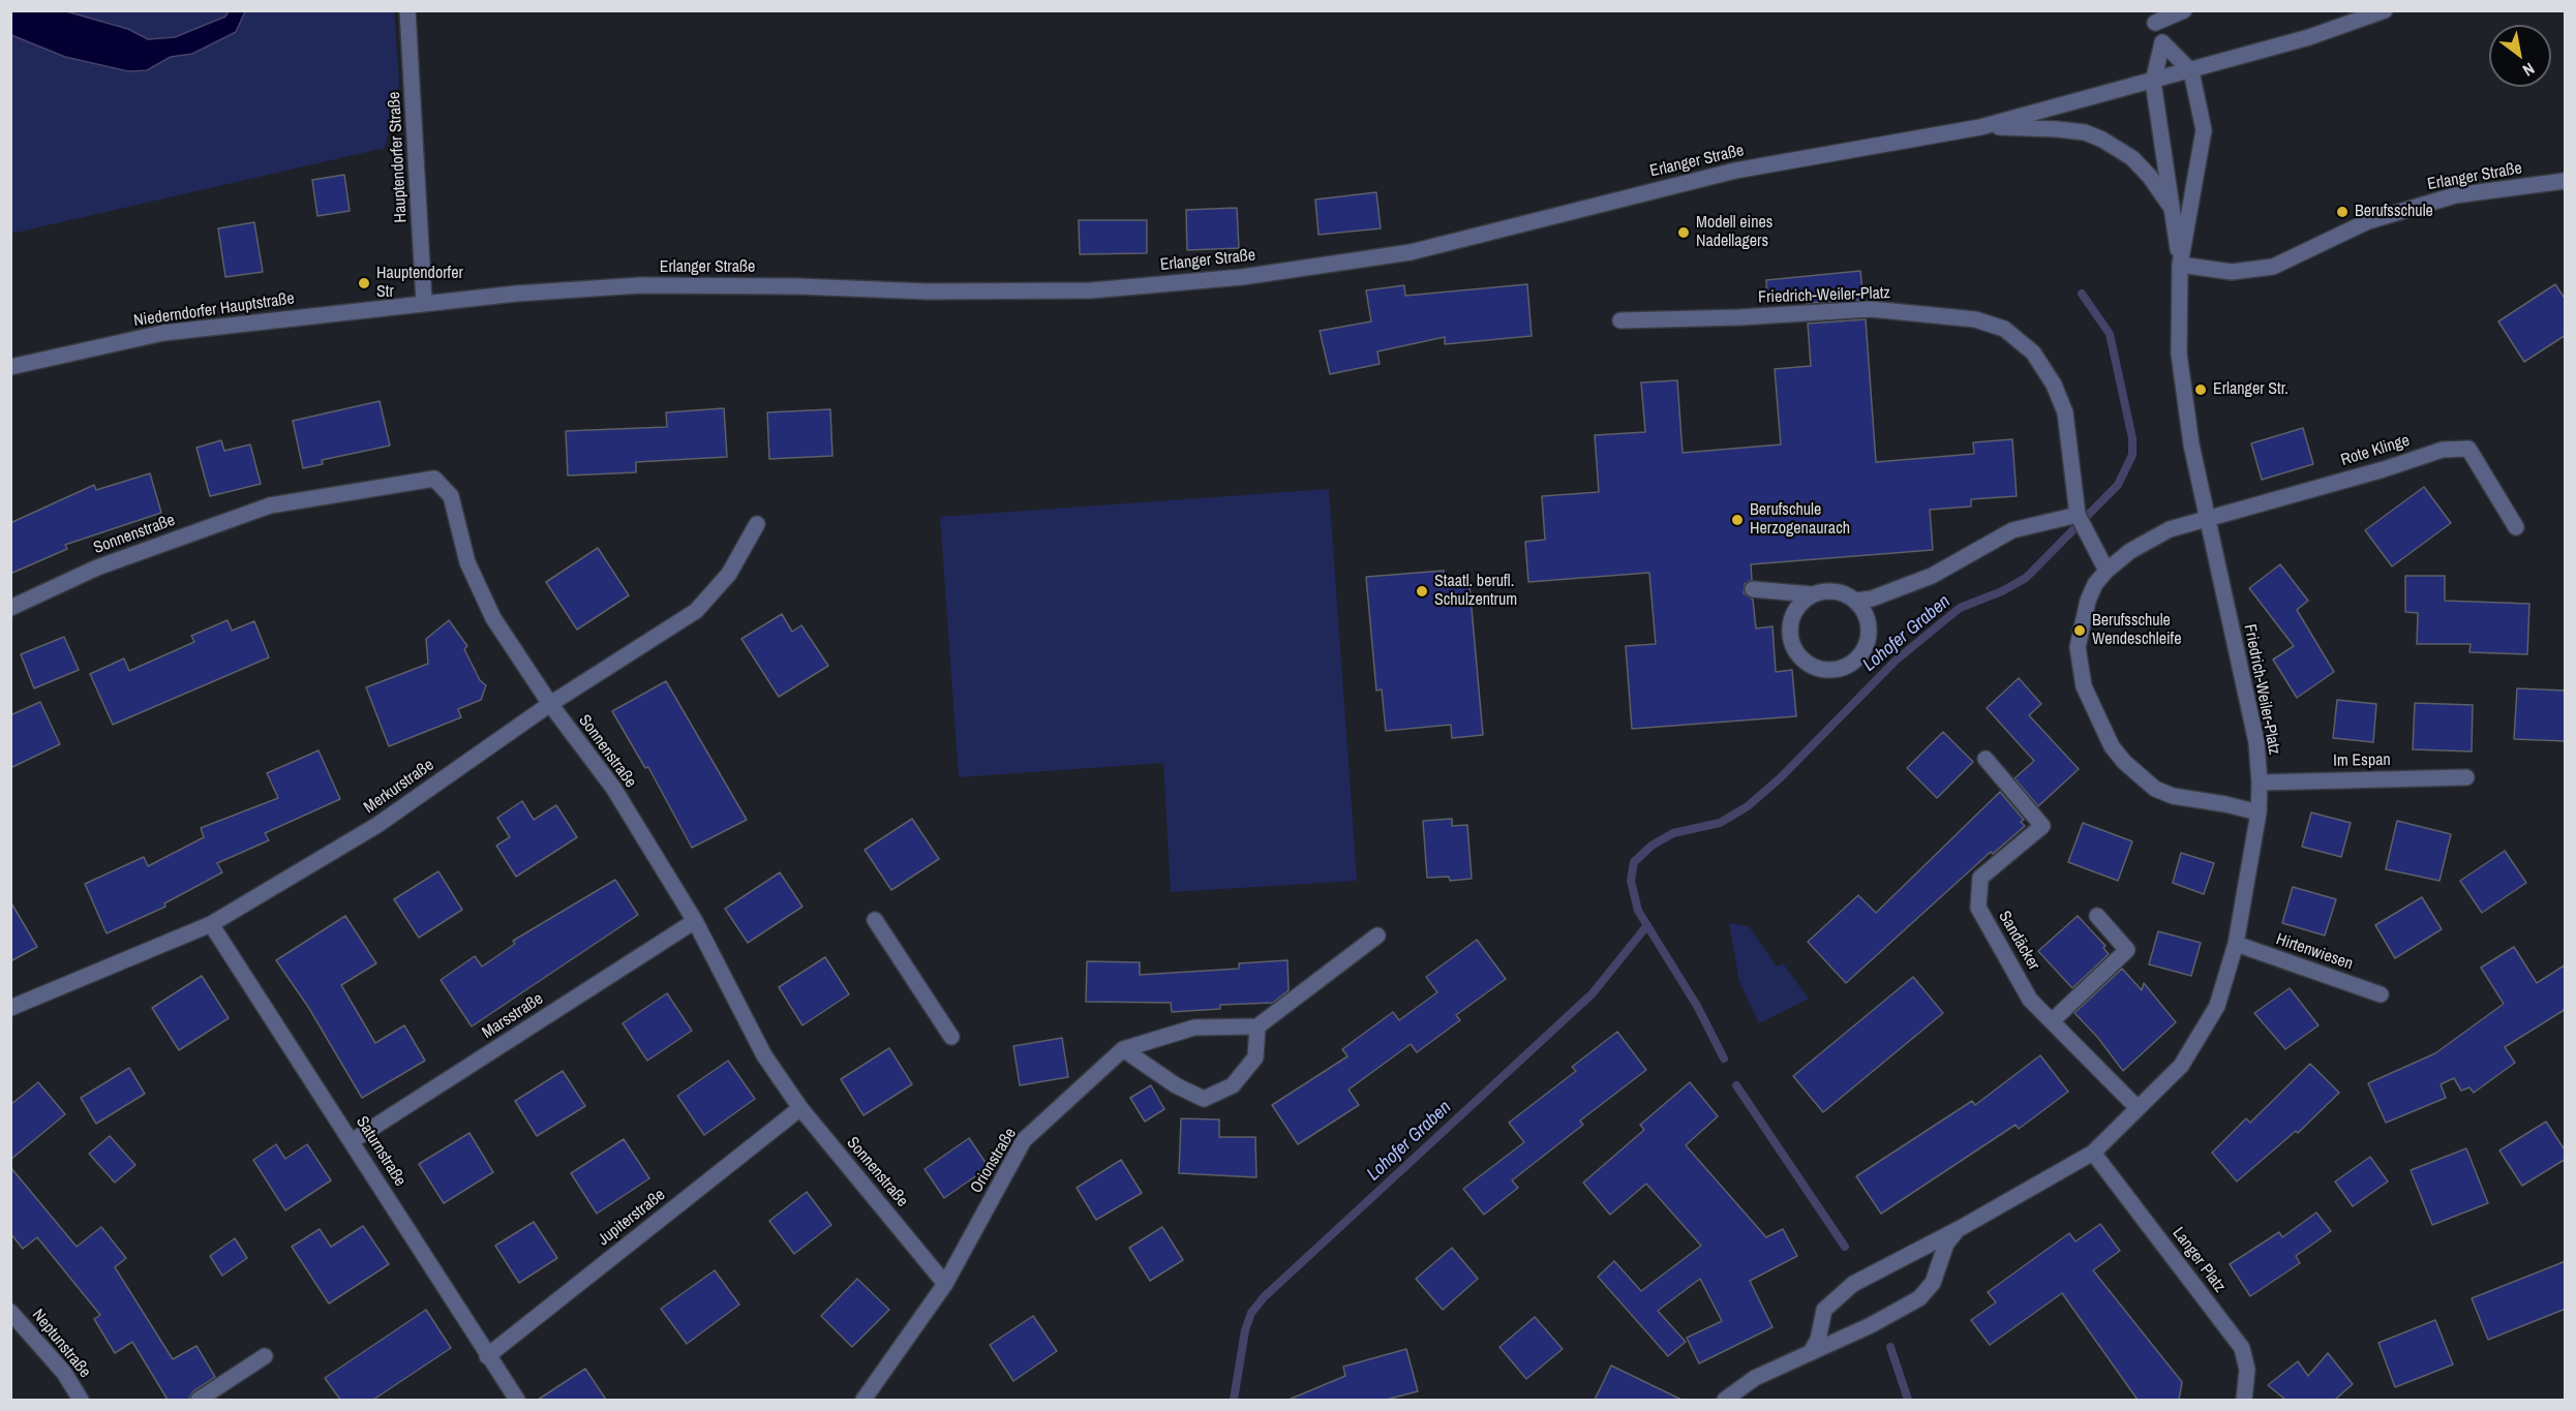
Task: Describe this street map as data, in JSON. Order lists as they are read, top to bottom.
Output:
{
  "streets": {
    "street": [
      "Hauptendorfer Straße",
      "Erlanger Straße",
      "Friedrich-Weiler-Platz",
      "Niederndorfer Hauptstraße",
      "Rote Klinge",
      "Sonnenstraße",
      "Im Espan",
      "Merkurstraße",
      "Sandäcker",
      "Hirtenwiesen",
      "Marsstraße",
      "Saturnstraße",
      "Orionstraße",
      "Jupiterstraße",
      "Langer Platz",
      "Neptunstraße"
    ]
  },
  "crossings": [
    ["Hauptendorfer Straße", "Erlanger Straße"],
    ["Hauptendorfer Straße", "Niederndorfer Hauptstraße"],
    ["Erlanger Straße", "Friedrich-Weiler-Platz"],
    ["Erlanger Straße", "Niederndorfer Hauptstraße"],
    ["Friedrich-Weiler-Platz", "Rote Klinge"],
    ["Friedrich-Weiler-Platz", "Im Espan"],
    ["Friedrich-Weiler-Platz", "Sandäcker"],
    ["Friedrich-Weiler-Platz", "Hirtenwiesen"],
    ["Friedrich-Weiler-Platz", "Langer Platz"],
    ["Sonnenstraße", "Merkurstraße"],
    ["Sonnenstraße", "Marsstraße"],
    ["Sonnenstraße", "Orionstraße"],
    ["Sonnenstraße", "Jupiterstraße"],
    ["Merkurstraße", "Saturnstraße"],
    ["Marsstraße", "Saturnstraße"],
    ["Saturnstraße", "Jupiterstraße"]
  ],
  "water": ["Lohofer Graben"],
  "places": [
    "Berufsschule",
    "Modell eines Nadellagers",
    "Hauptendorfer Str",
    "Erlanger Str.",
    "Berufschule Herzogenaurach",
    "Staatl. berufl. Schulzentrum",
    "Berufsschule Wendeschleife"
  ],
  "north": "bottom right"
}
